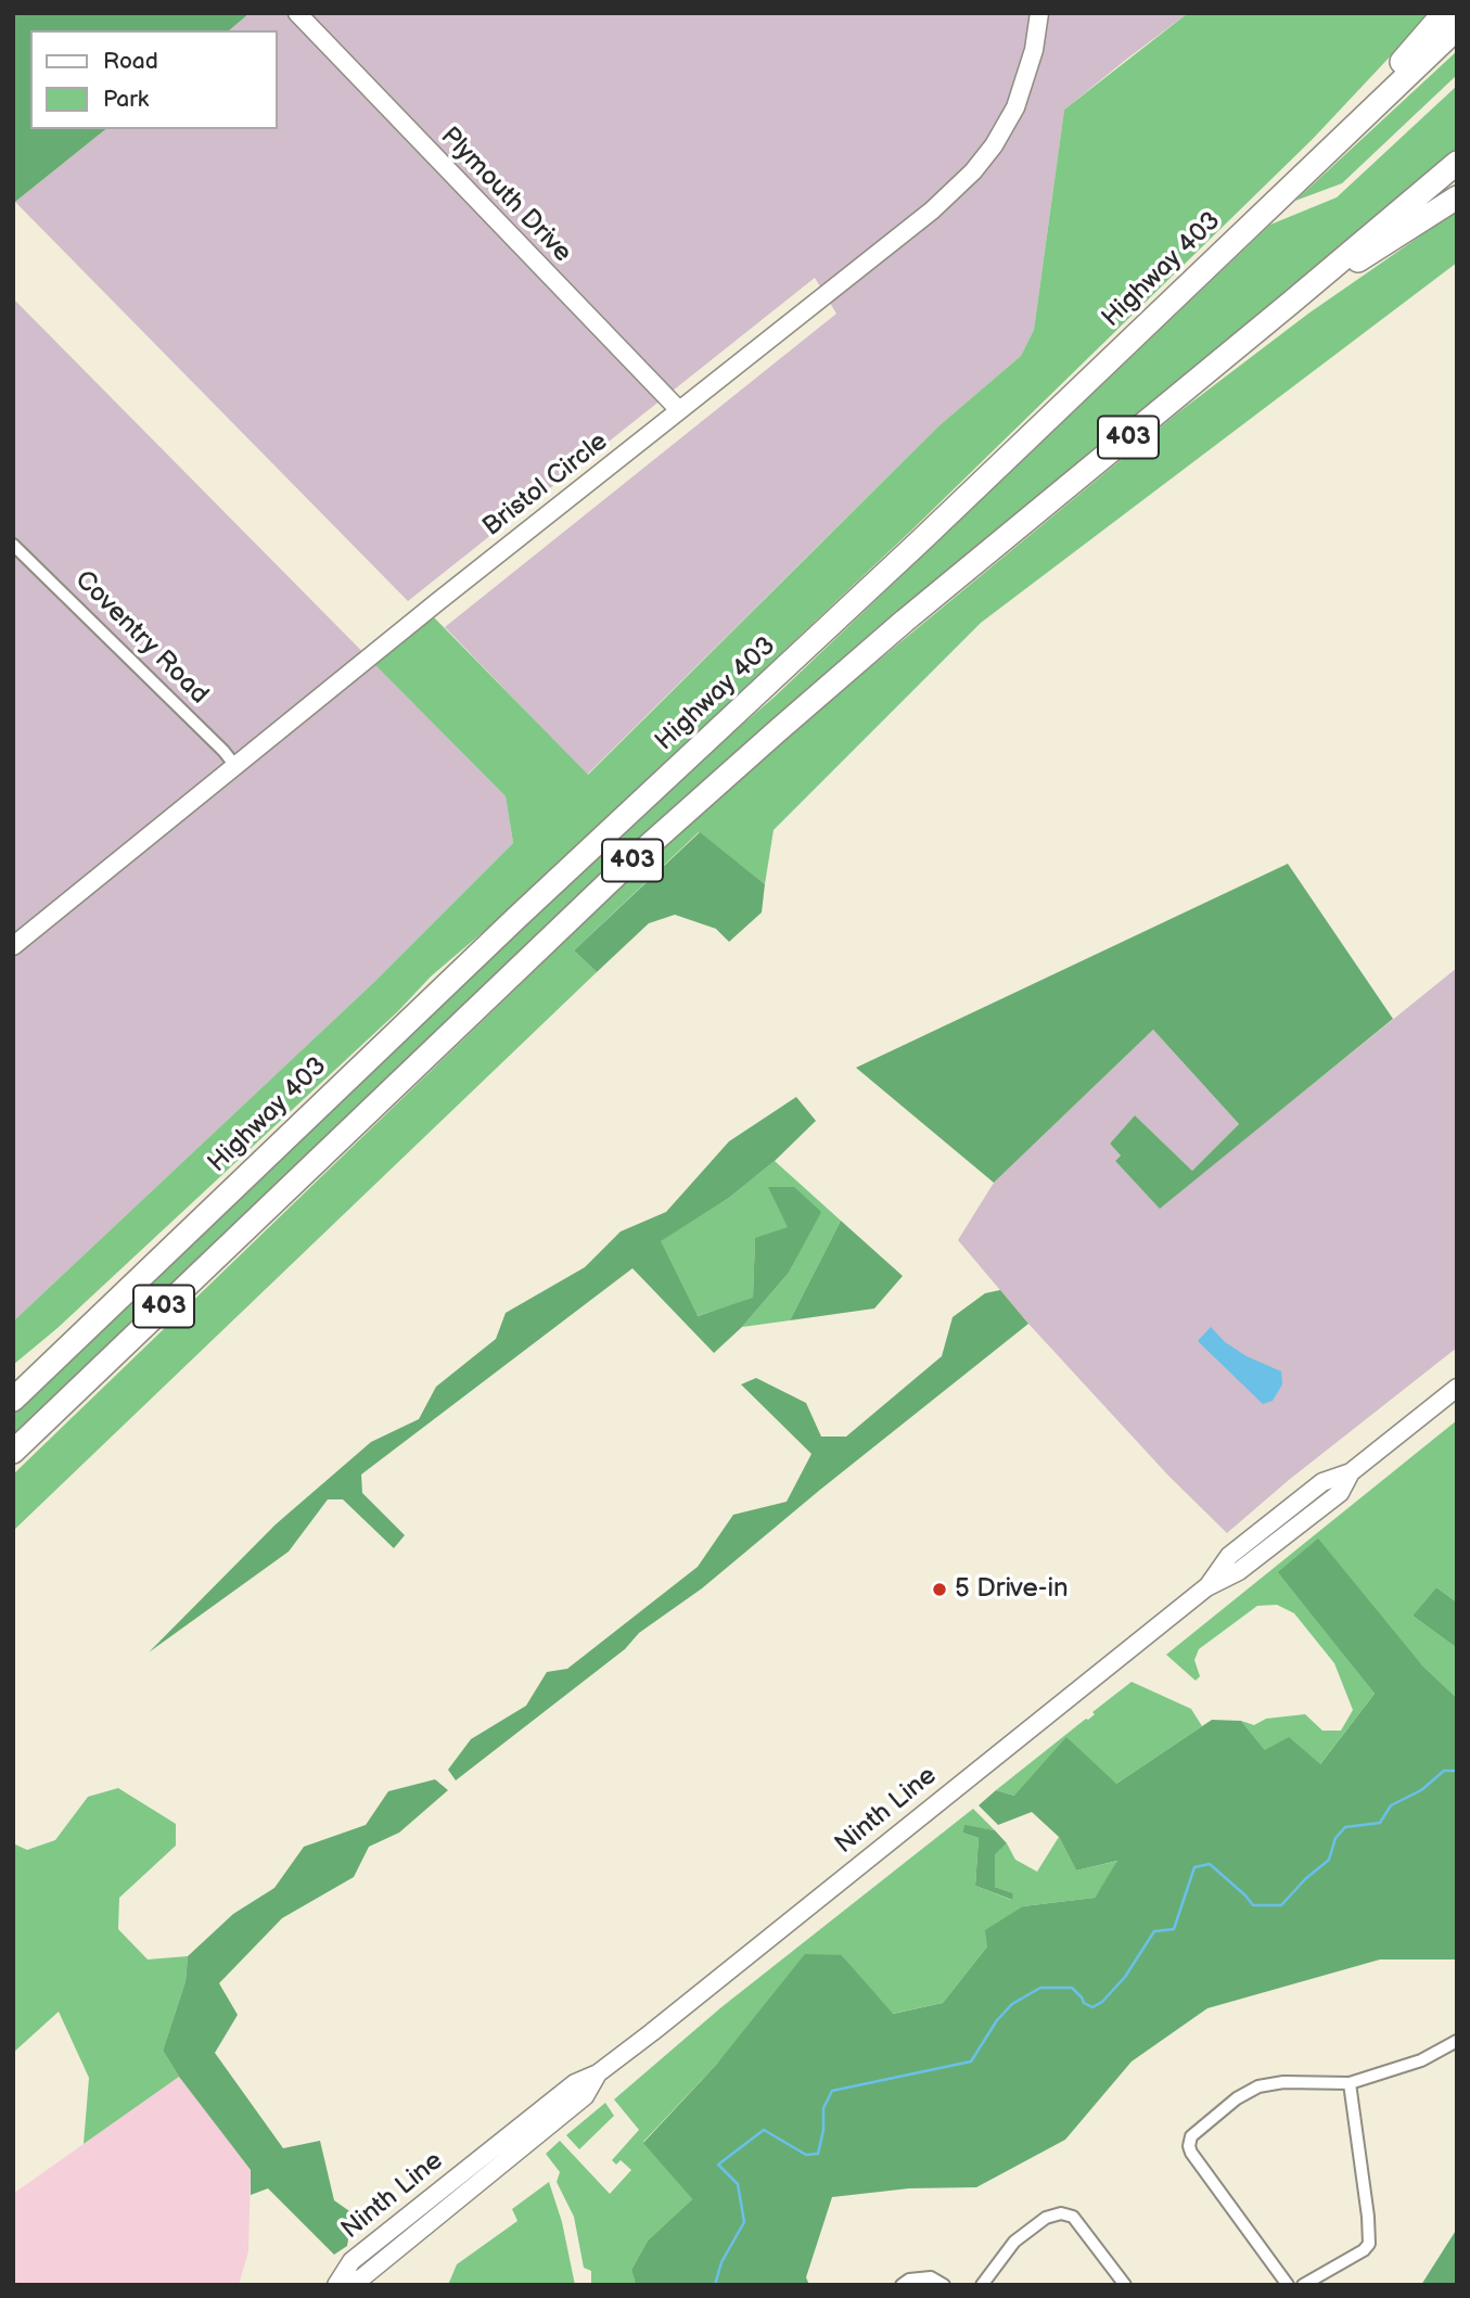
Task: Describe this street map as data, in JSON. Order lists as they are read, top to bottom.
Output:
{
  "streets": {
    "highway": ["Highway 403", "403"],
    "street": [
      "Plymouth Drive",
      "Bristol Circle",
      "Coventry Road",
      "Ninth Line"
    ]
  },
  "crossings": [
    ["Plymouth Drive", "Bristol Circle"],
    ["Bristol Circle", "Coventry Road"]
  ],
  "places": ["5 Drive-in"],
  "legend": ["Road", "Park"]
}
